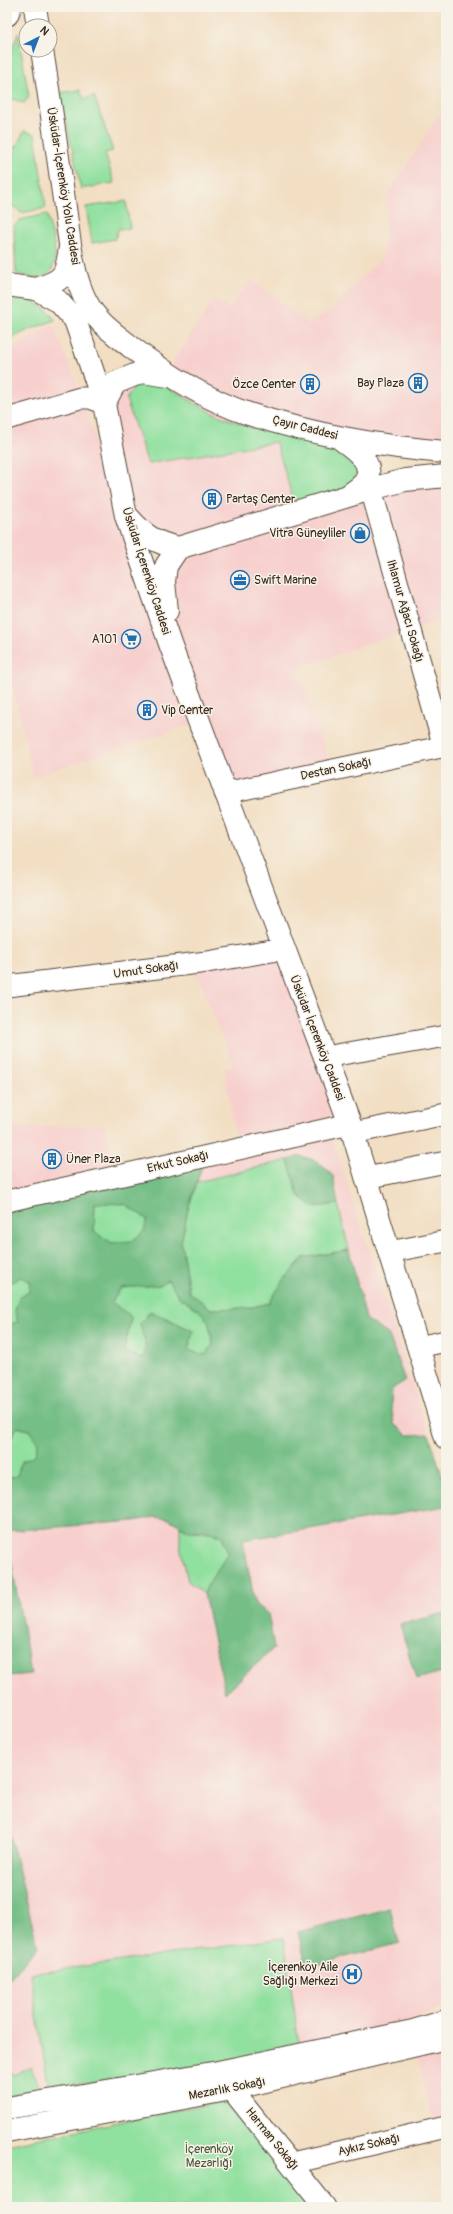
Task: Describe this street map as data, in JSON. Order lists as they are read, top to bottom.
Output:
{
  "streets": {
    "main road": [
      "Üsküdar-İçerenköy Yolu Caddesi",
      "Çayır Caddesi",
      "Üsküdar İçerenköy Caddesi",
      "Mezarlık Sokağı"
    ],
    "street": [
      "Ihlamur Ağacı Sokağı",
      "Destan Sokağı",
      "Umut Sokağı",
      "Erkut Sokağı",
      "Harman Sokağı",
      "Aykız Sokağı"
    ]
  },
  "crossings": [
    ["Üsküdar-İçerenköy Yolu Caddesi", "Çayır Caddesi"],
    ["Üsküdar İçerenköy Caddesi", "Destan Sokağı"],
    ["Üsküdar İçerenköy Caddesi", "Umut Sokağı"],
    ["Üsküdar İçerenköy Caddesi", "Erkut Sokağı"],
    ["Ihlamur Ağacı Sokağı", "Destan Sokağı"],
    ["Mezarlık Sokağı", "Harman Sokağı"],
    ["Harman Sokağı", "Aykız Sokağı"]
  ],
  "parks": ["İçerenköy Mezarlığı"],
  "places": {
    "building": [
      "Bay Plaza",
      "Özce Center",
      "Partaş Center",
      "Vip Center",
      "Üner Plaza"
    ],
    "shop": ["Vitra Güneyliler"],
    "office": ["Swift Marine"],
    "supermarket": ["A101"],
    "hospital": ["İçerenköy Aile Sağlığı Merkezi"]
  },
  "north": "top right"
}
